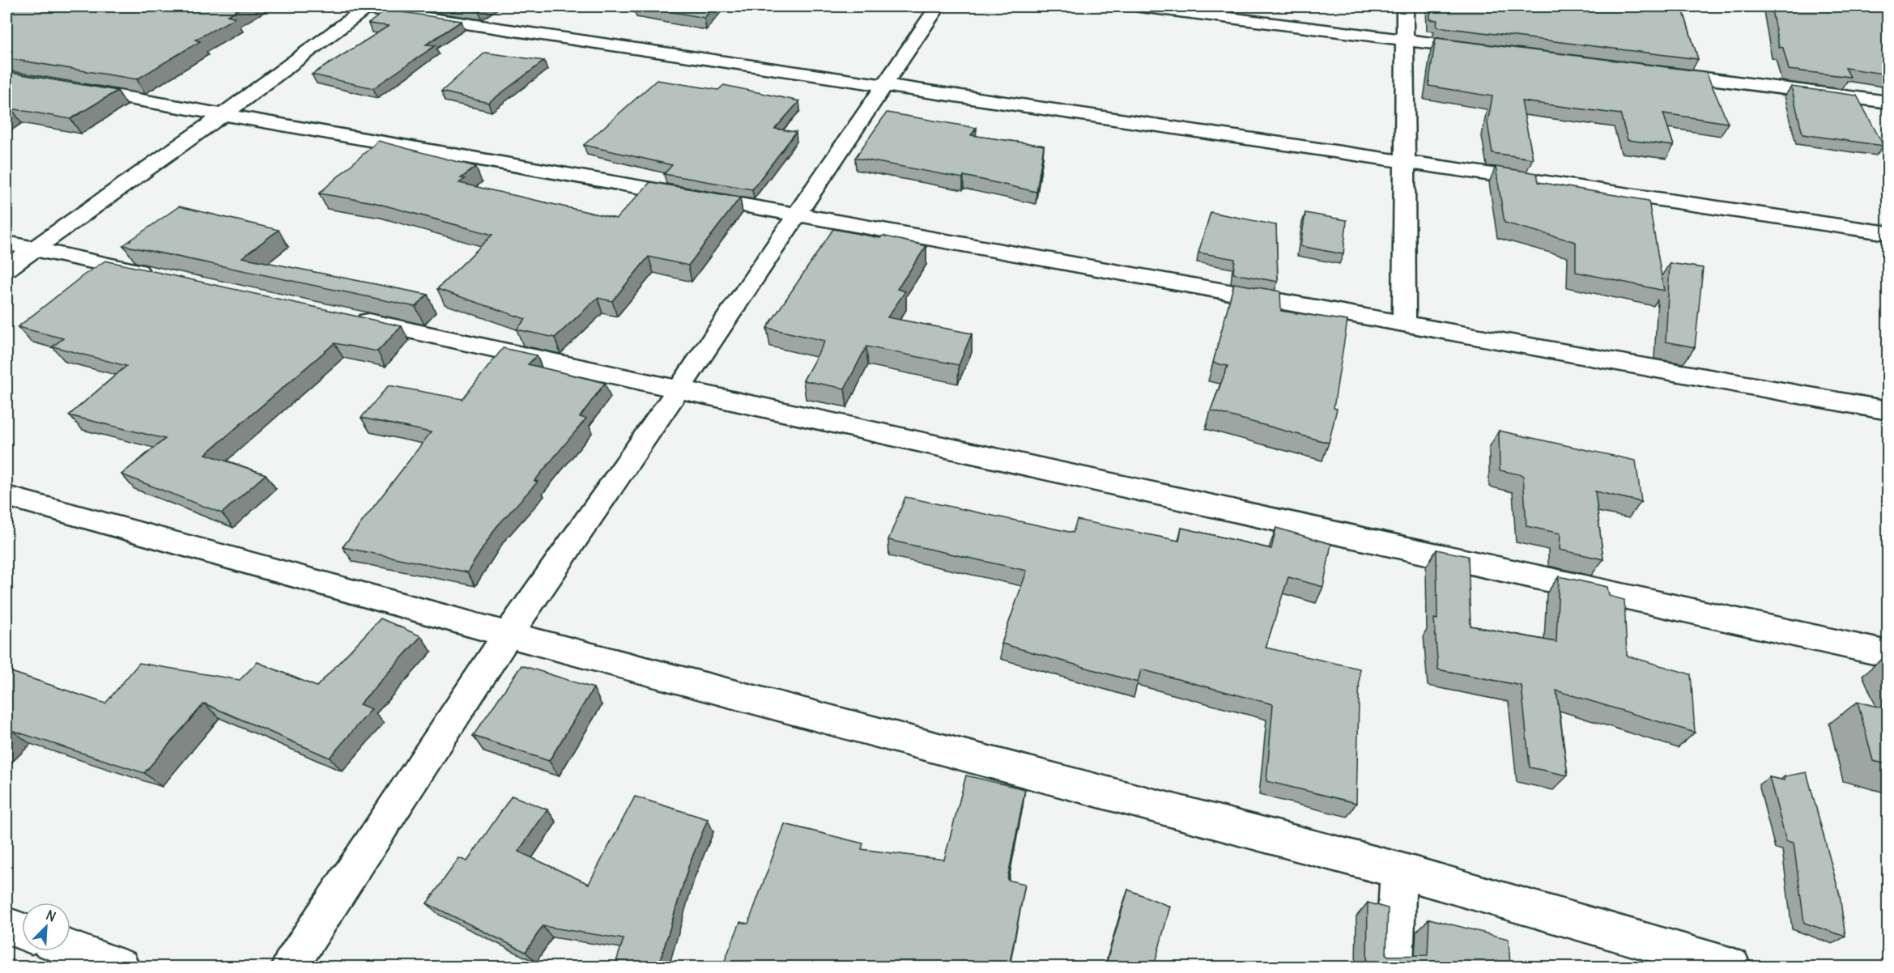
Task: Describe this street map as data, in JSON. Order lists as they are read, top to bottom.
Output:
{
  "north": "top right"
}
